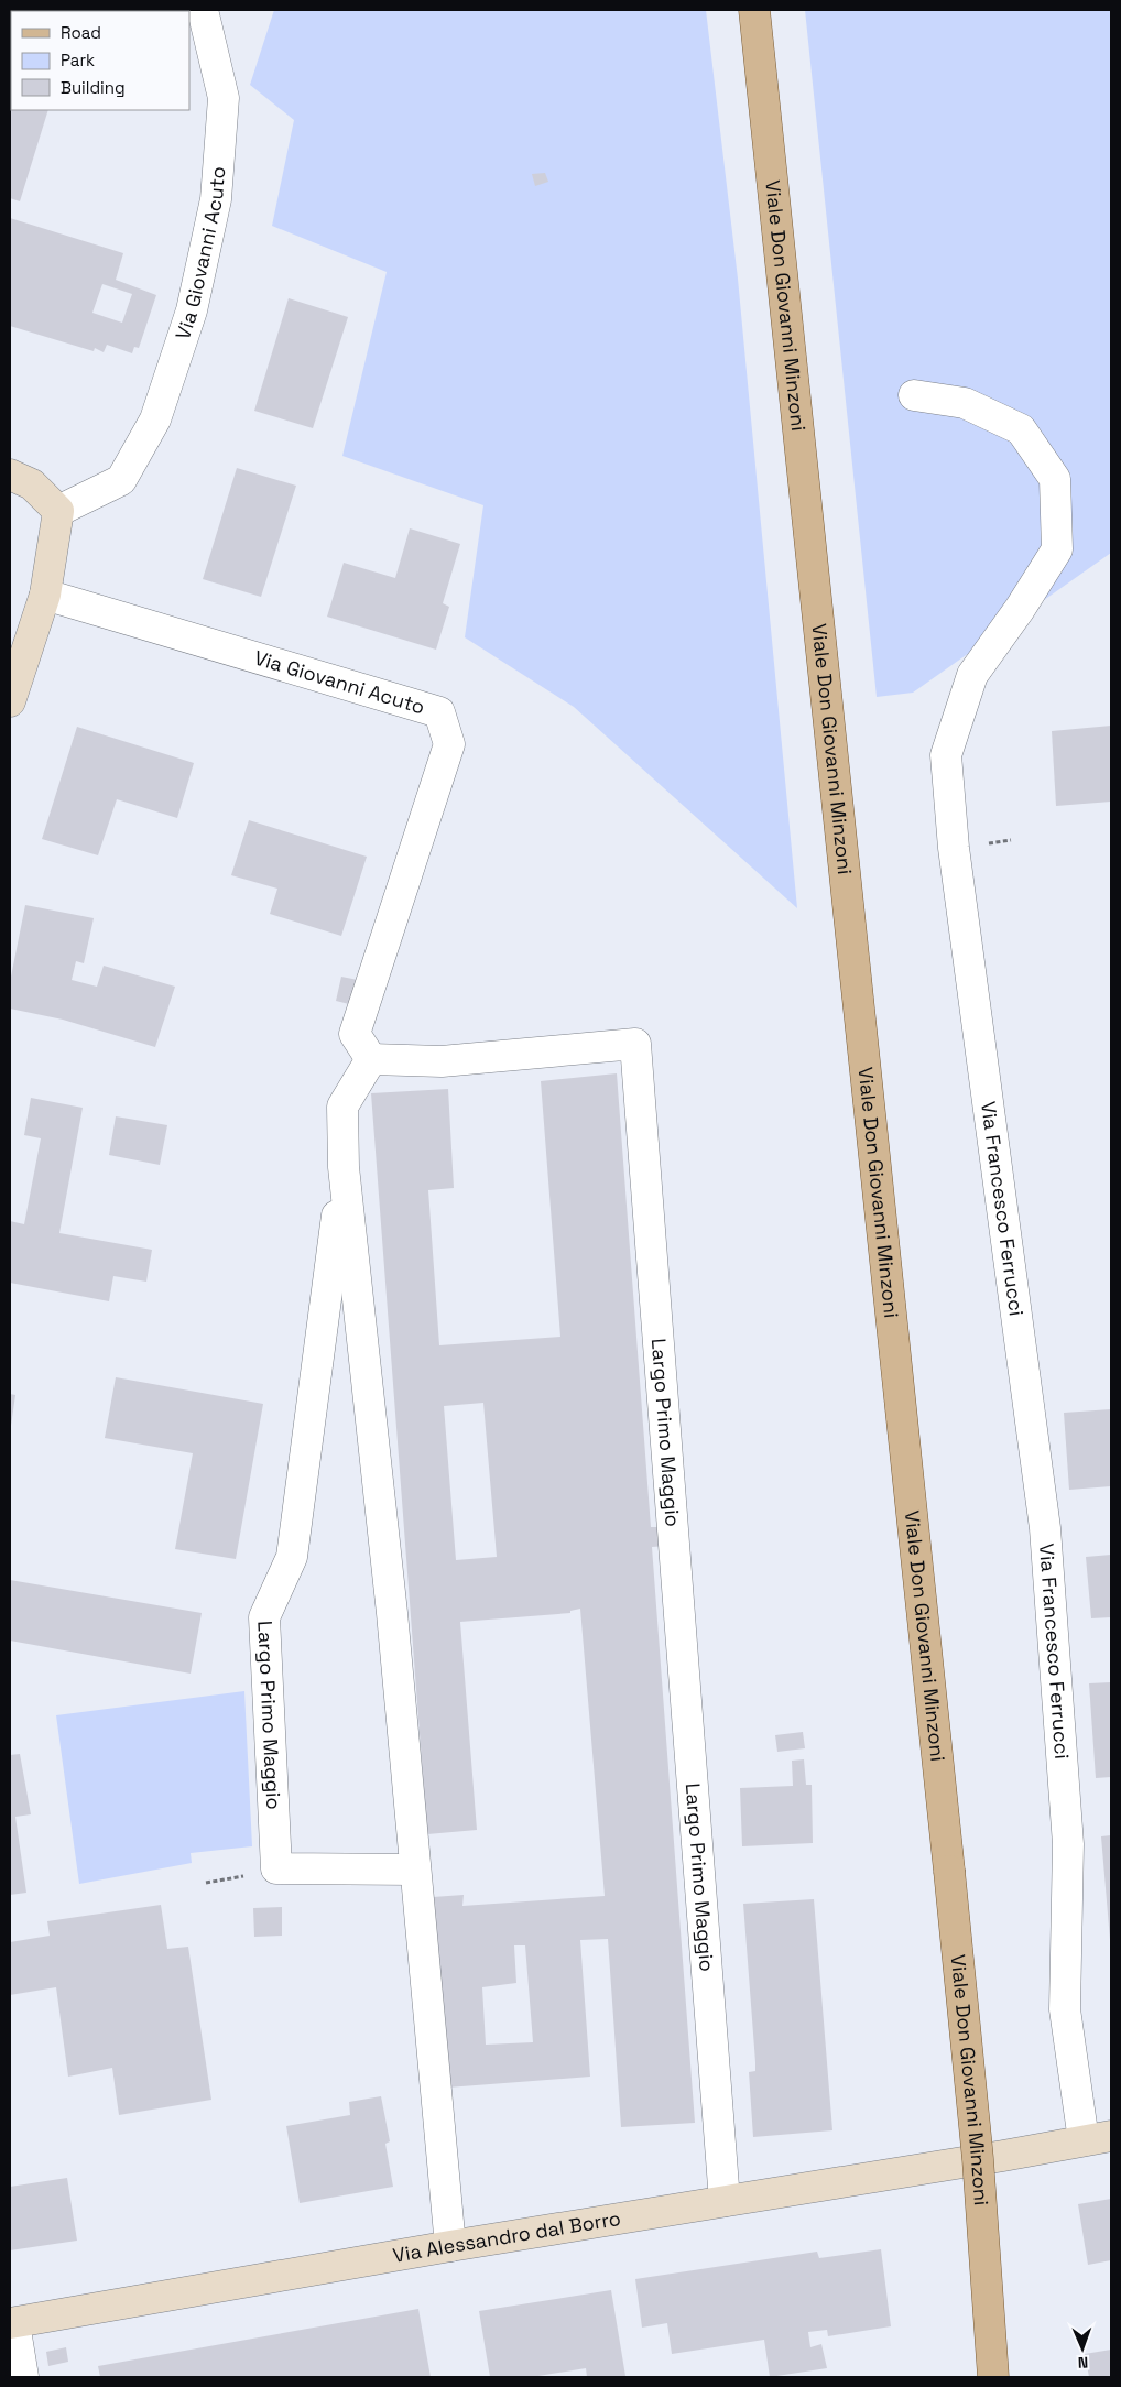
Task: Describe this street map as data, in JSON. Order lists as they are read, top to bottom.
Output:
{
  "streets": {
    "main road": ["Viale Don Giovanni Minzoni", "Via Alessandro dal Borro"],
    "street": ["Via Giovanni Acuto", "Via Francesco Ferrucci", "Largo Primo Maggio"]
  },
  "crossings": [
    ["Via Giovanni Acuto", "Largo Primo Maggio"],
    ["Via Francesco Ferrucci", "Via Alessandro dal Borro"],
    ["Largo Primo Maggio", "Via Alessandro dal Borro"]
  ],
  "legend": ["Road", "Park", "Building"],
  "north": "bottom"
}
